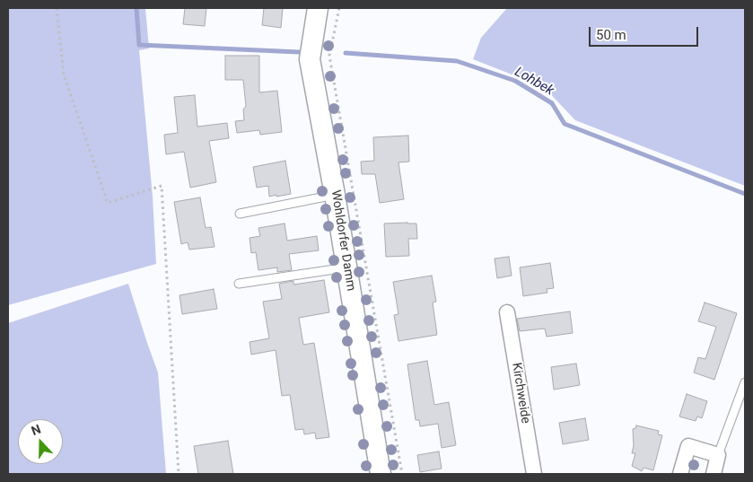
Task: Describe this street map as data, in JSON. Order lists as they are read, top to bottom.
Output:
{
  "streets": {
    "street": ["Wohldorfer Damm", "Kirchweide"]
  },
  "water": ["Lohbek"],
  "scale_bar": "50 m",
  "north": "top"
}
